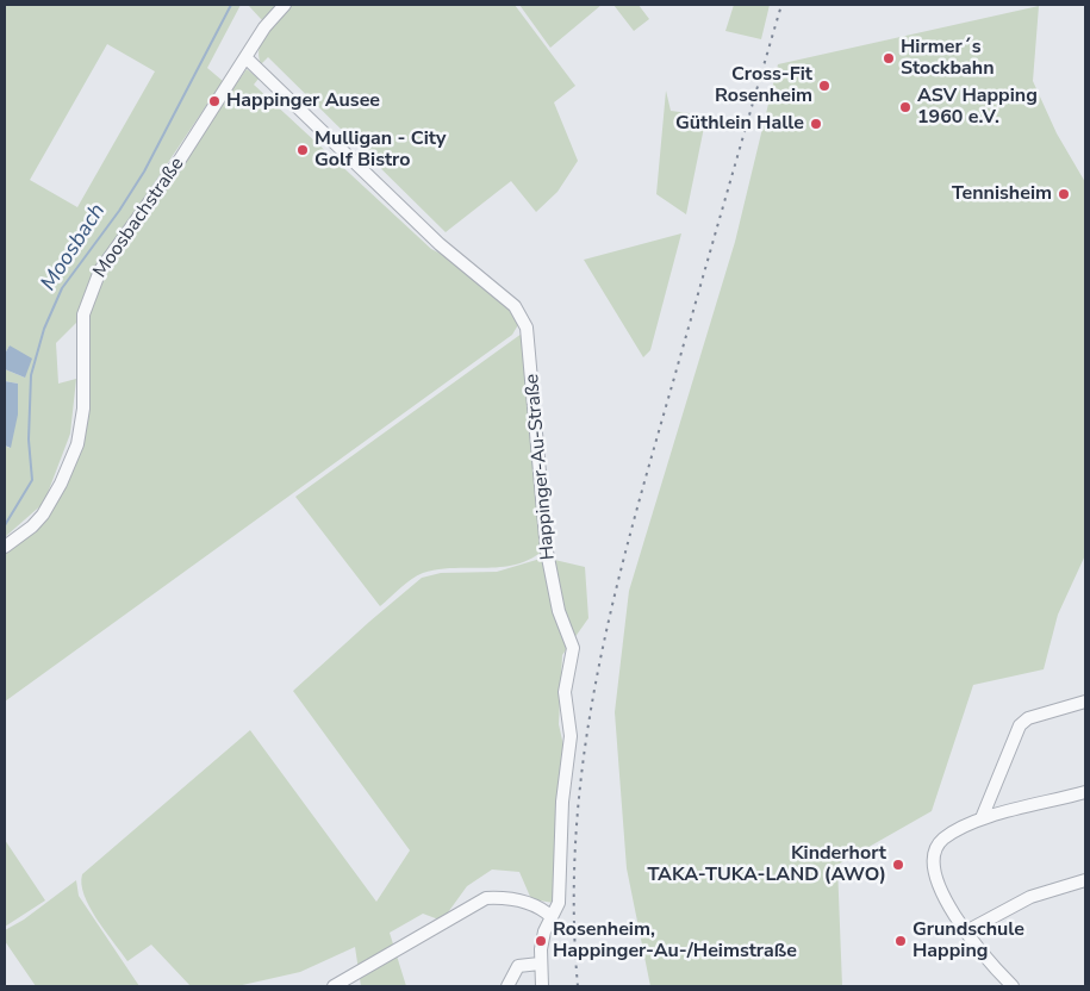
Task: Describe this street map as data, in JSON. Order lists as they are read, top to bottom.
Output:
{
  "streets": {
    "street": ["Moosbachstraße", "Happinger-Au-Straße"]
  },
  "crossings": [
    ["Moosbachstraße", "Happinger-Au-Straße"]
  ],
  "water": ["Moosbach"],
  "places": [
    "Hirmer´s Stockbahn",
    "Cross-Fit Rosenheim",
    "Happinger Ausee",
    "ASV Happing 1960 e.V.",
    "Güthlein Halle",
    "Mulligan - City Golf Bistro",
    "Tennisheim",
    "Kinderhort TAKA-TUKA-LAND (AWO)",
    "Rosenheim, Happinger-Au-/Heimstraße",
    "Grundschule Happing"
  ]
}
